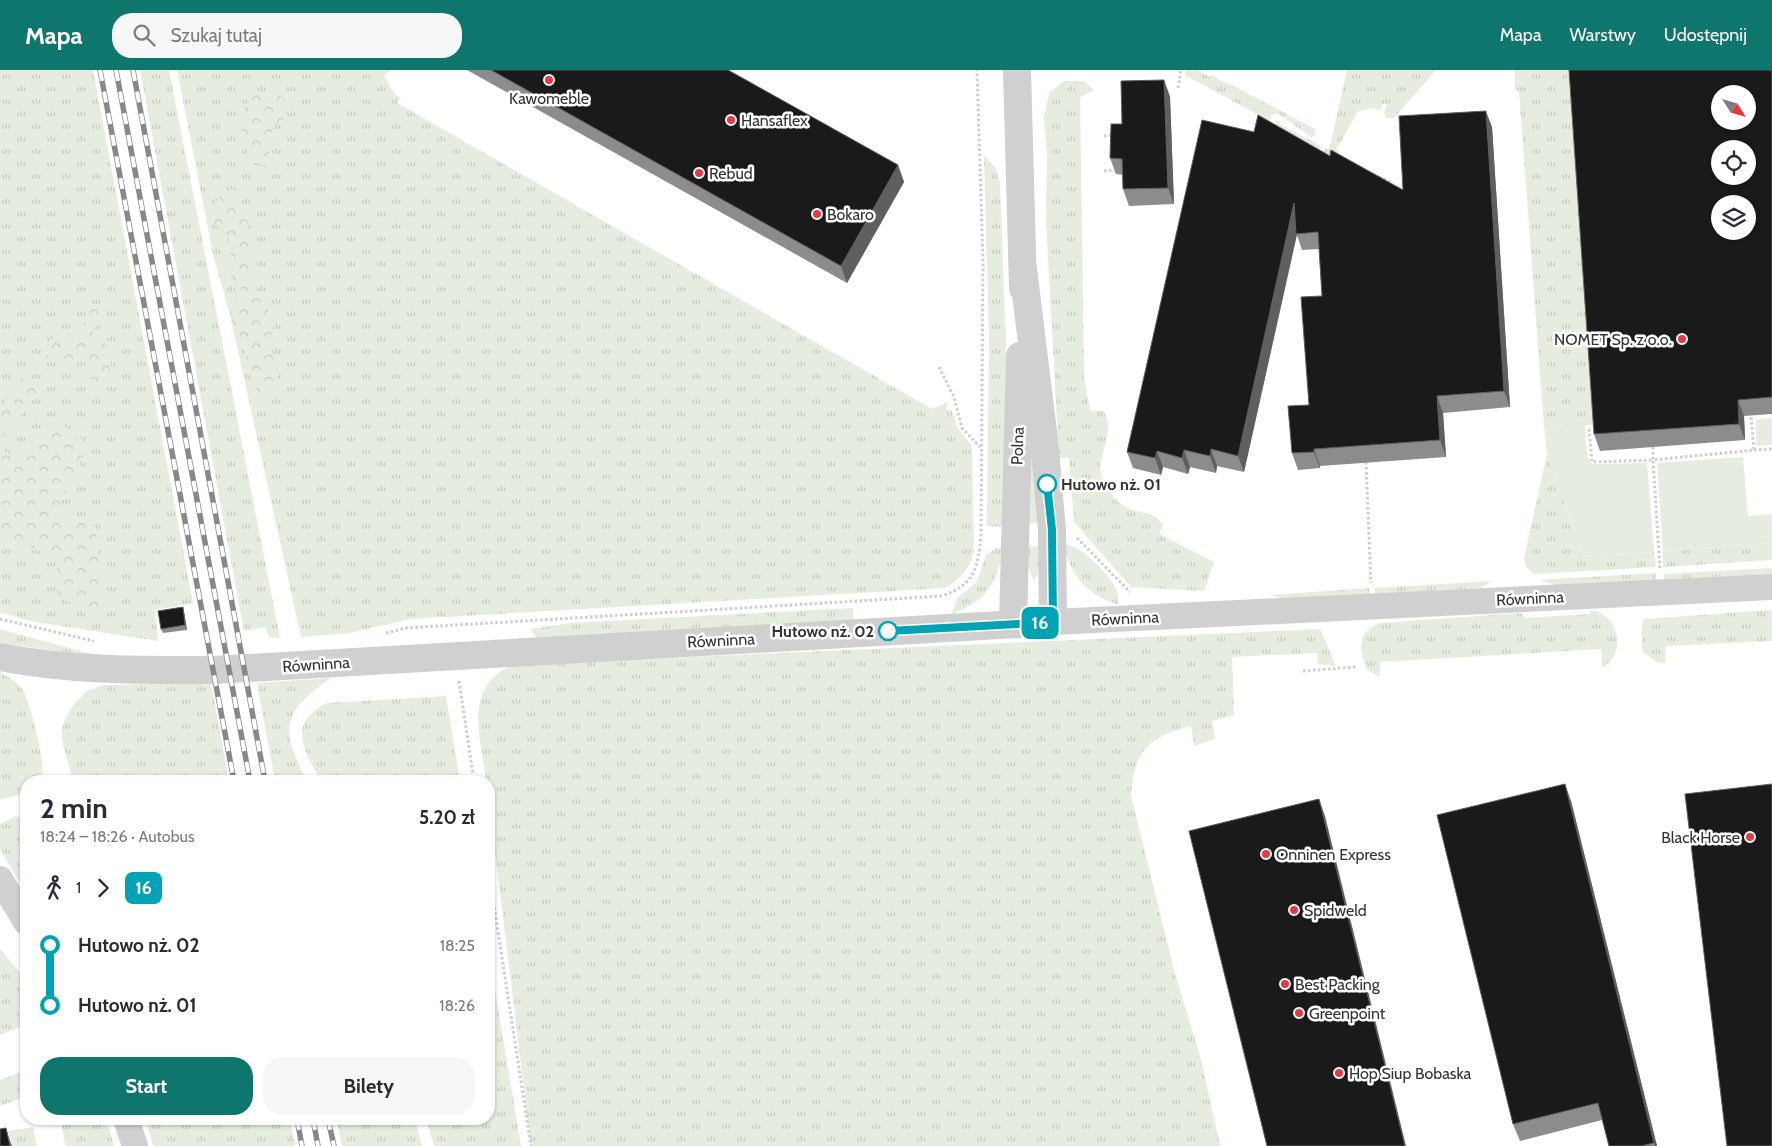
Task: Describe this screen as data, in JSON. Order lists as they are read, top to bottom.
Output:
{
  "streets": {
    "street": ["Polna", "Równinna"]
  },
  "crossings": [
    ["Polna", "Równinna"]
  ],
  "places": [
    "Kawomeble",
    "Hansaflex",
    "Rebud",
    "Bokaro",
    "NOMET Sp. z o.o.",
    "Hutowo nż. 01",
    "Hutowo nż. 02",
    "Black Horse",
    "Onninen Express",
    "Spidweld",
    "Best Packing",
    "Greenpoint",
    "Hop Siup Bobaska"
  ],
  "lines": ["bus line 16"],
  "north": "bottom right",
  "page": {
    "header": "Mapa",
    "search": "Szukaj tutaj",
    "nav": ["Mapa", "Warstwy", "Udostępnij"],
    "on_map": "16",
    "heading": ["2 min", "18:24 – 18:26 · Autobus", "5.20 zł"],
    "legs": ["1", "16"],
    "list": [
      {
        "name": "Hutowo nż. 02",
        "value": "18:25"
      },
      {
        "name": "Hutowo nż. 01",
        "value": "18:26"
      }
    ],
    "buttons": ["Start", "Bilety"]
  }
}
